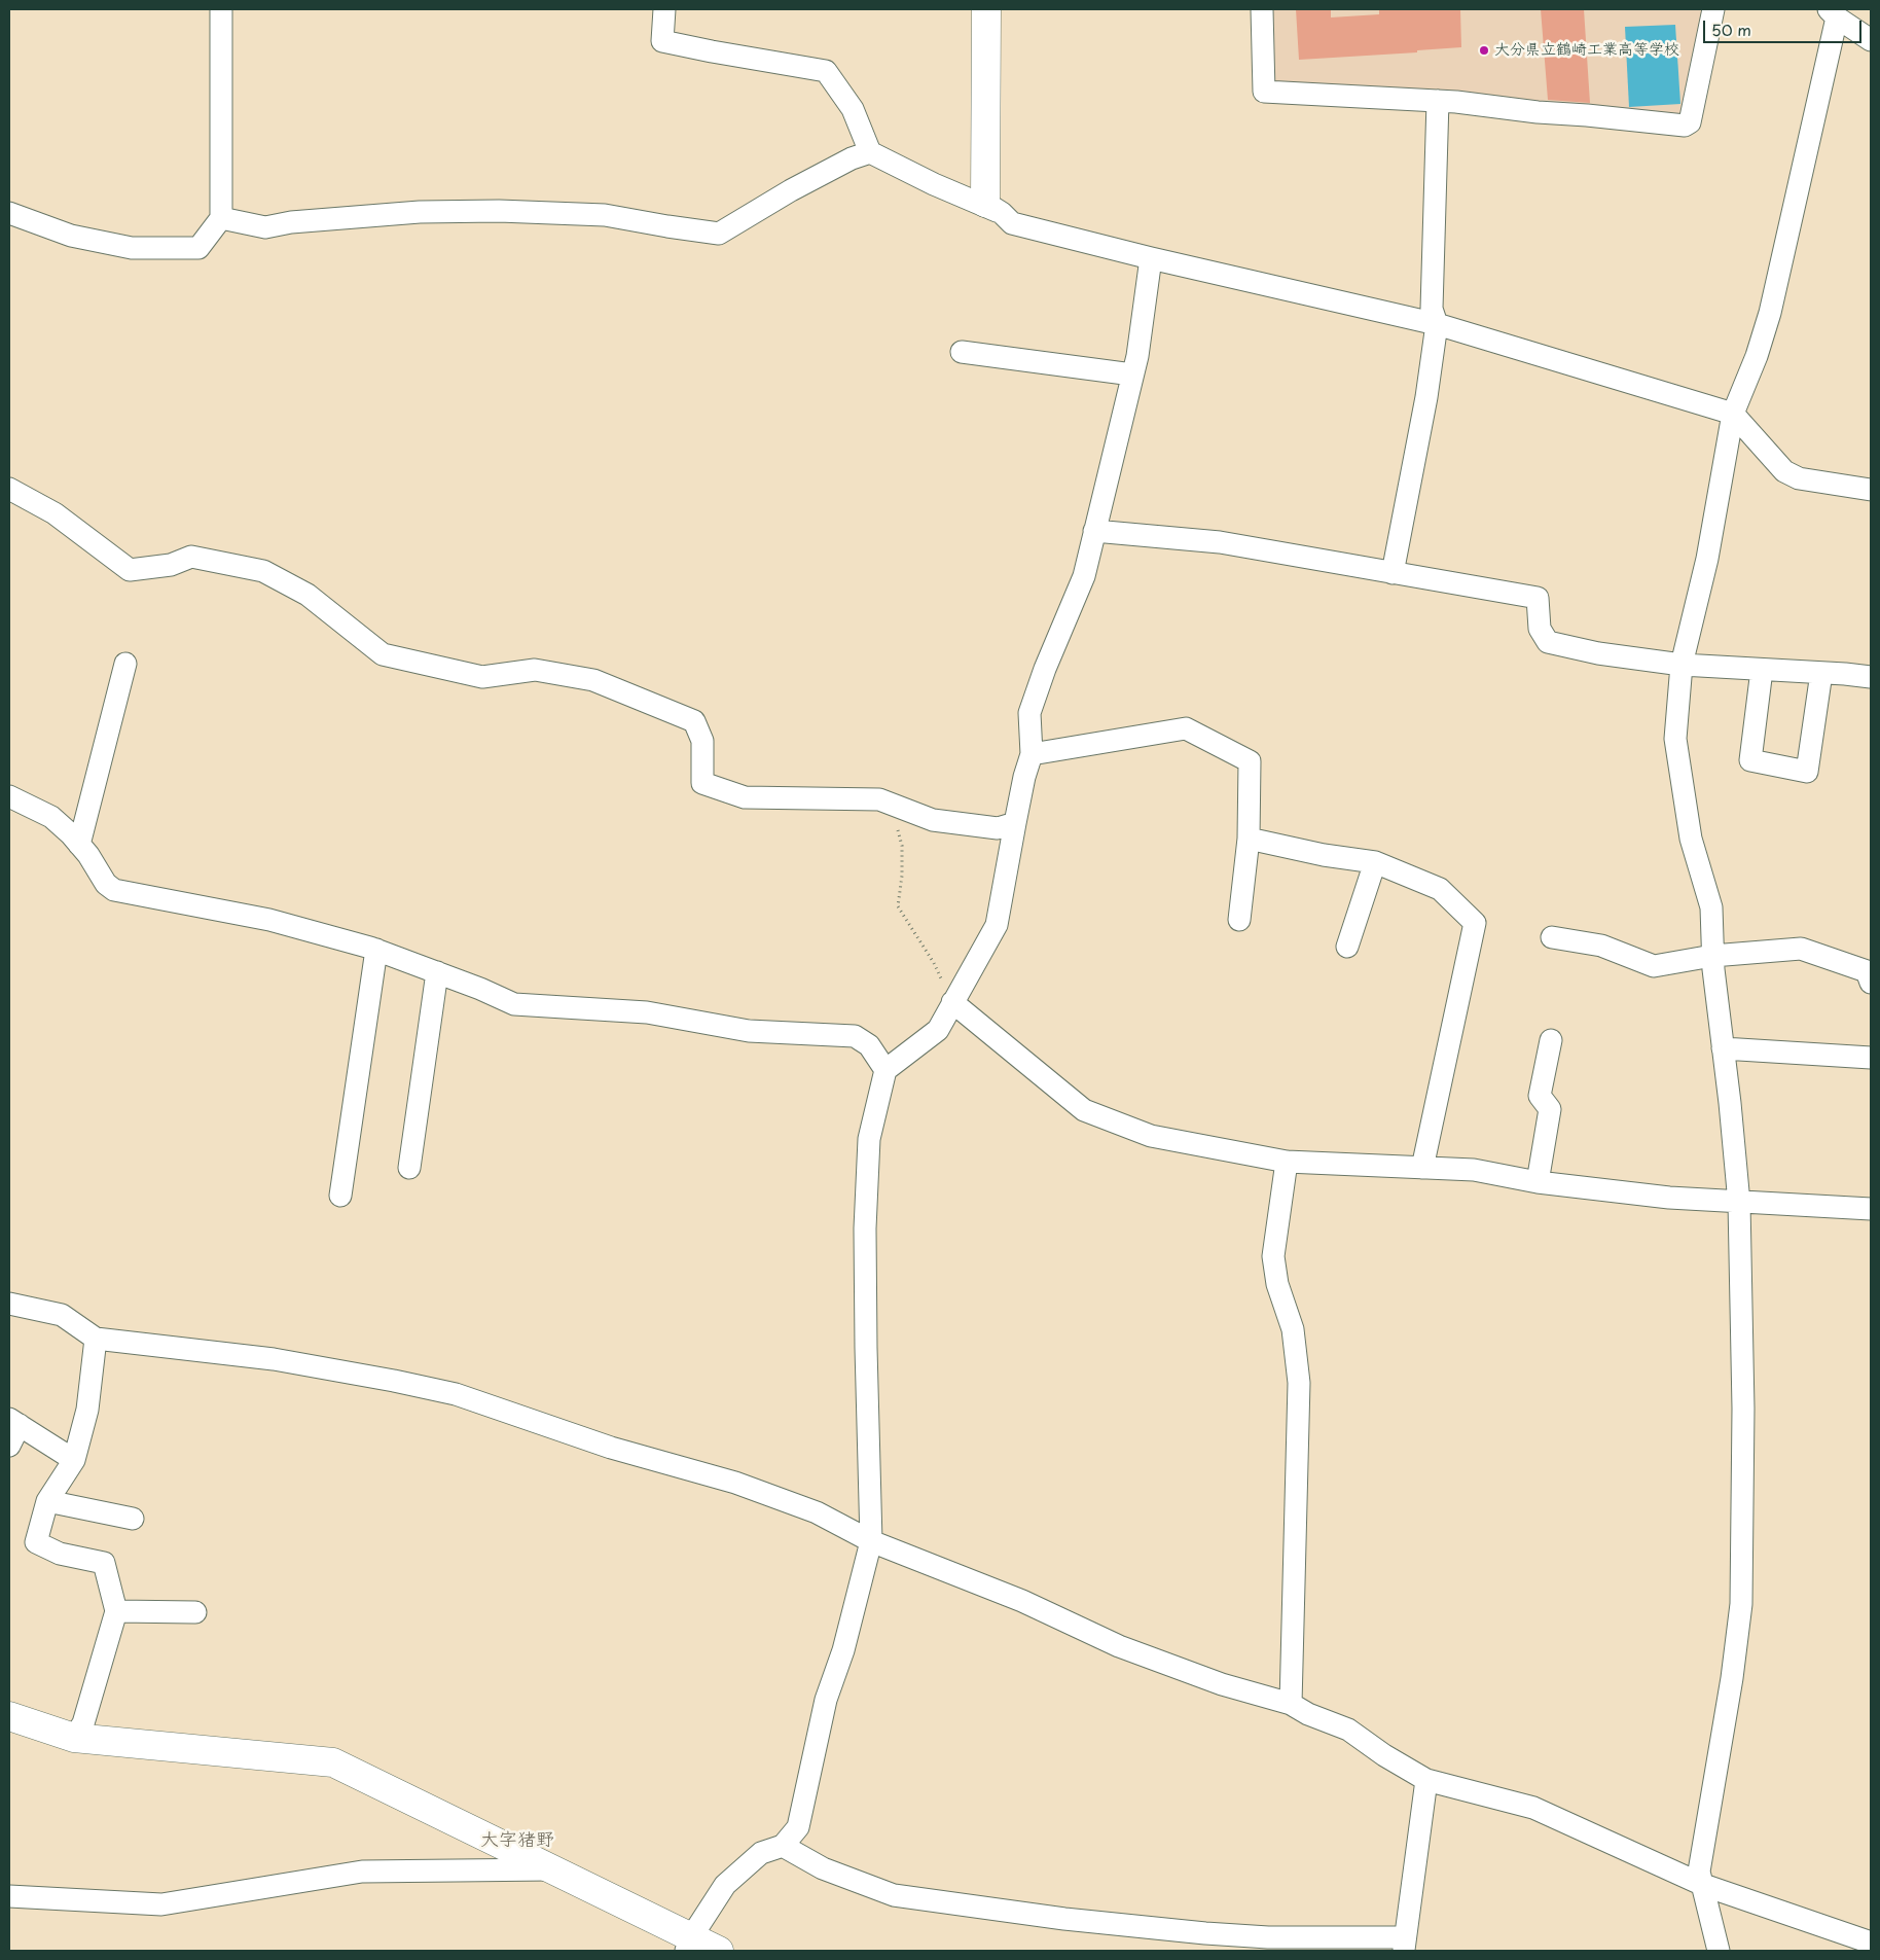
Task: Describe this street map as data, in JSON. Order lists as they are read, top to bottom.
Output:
{
  "districts": ["大字猪野"],
  "places": ["大分県立鶴崎工業高等学校"],
  "scale_bar": "50 m"
}
